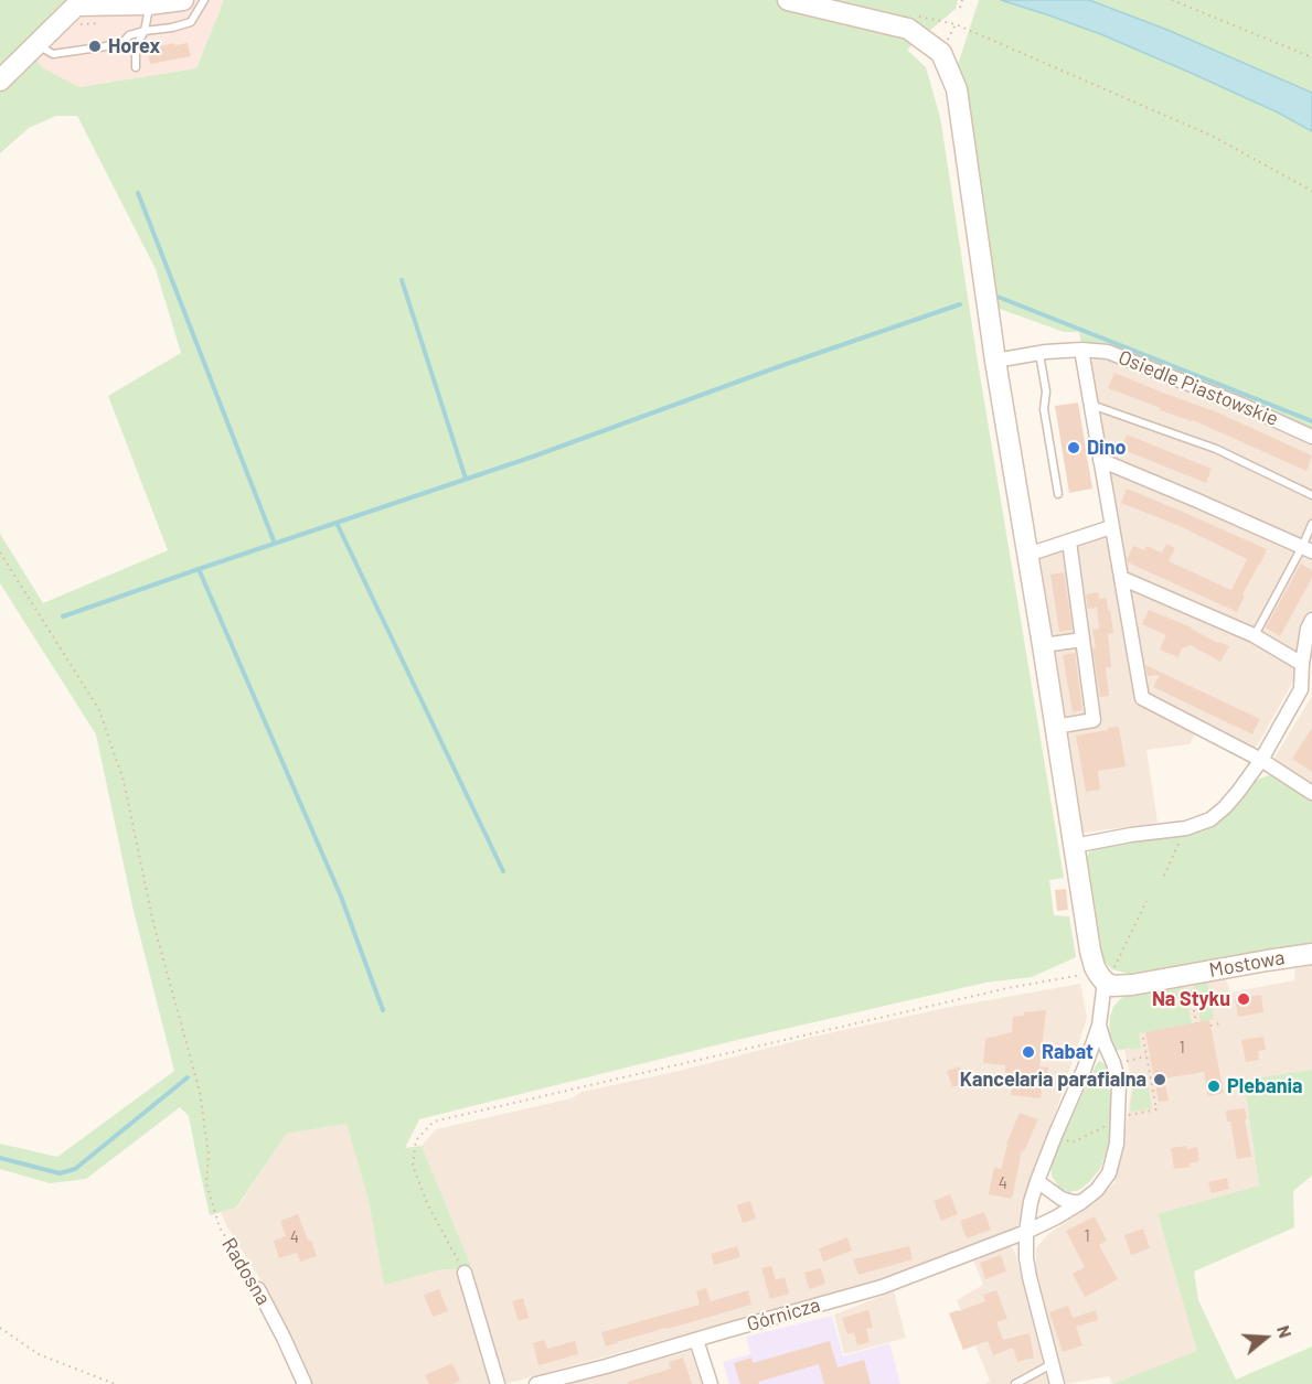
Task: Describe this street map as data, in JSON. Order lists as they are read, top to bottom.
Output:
{
  "streets": {
    "street": [
      "Osiedle Piastowskie",
      "Mostowa",
      "Radosna",
      "Górnicza"
    ]
  },
  "places": [
    "Horex",
    "Dino",
    "Na Styku",
    "Rabat",
    "Kancelaria parafialna",
    "Plebania"
  ],
  "house_numbers": [
    "1",
    "4",
    "1",
    "4"
  ],
  "north": "right"
}
